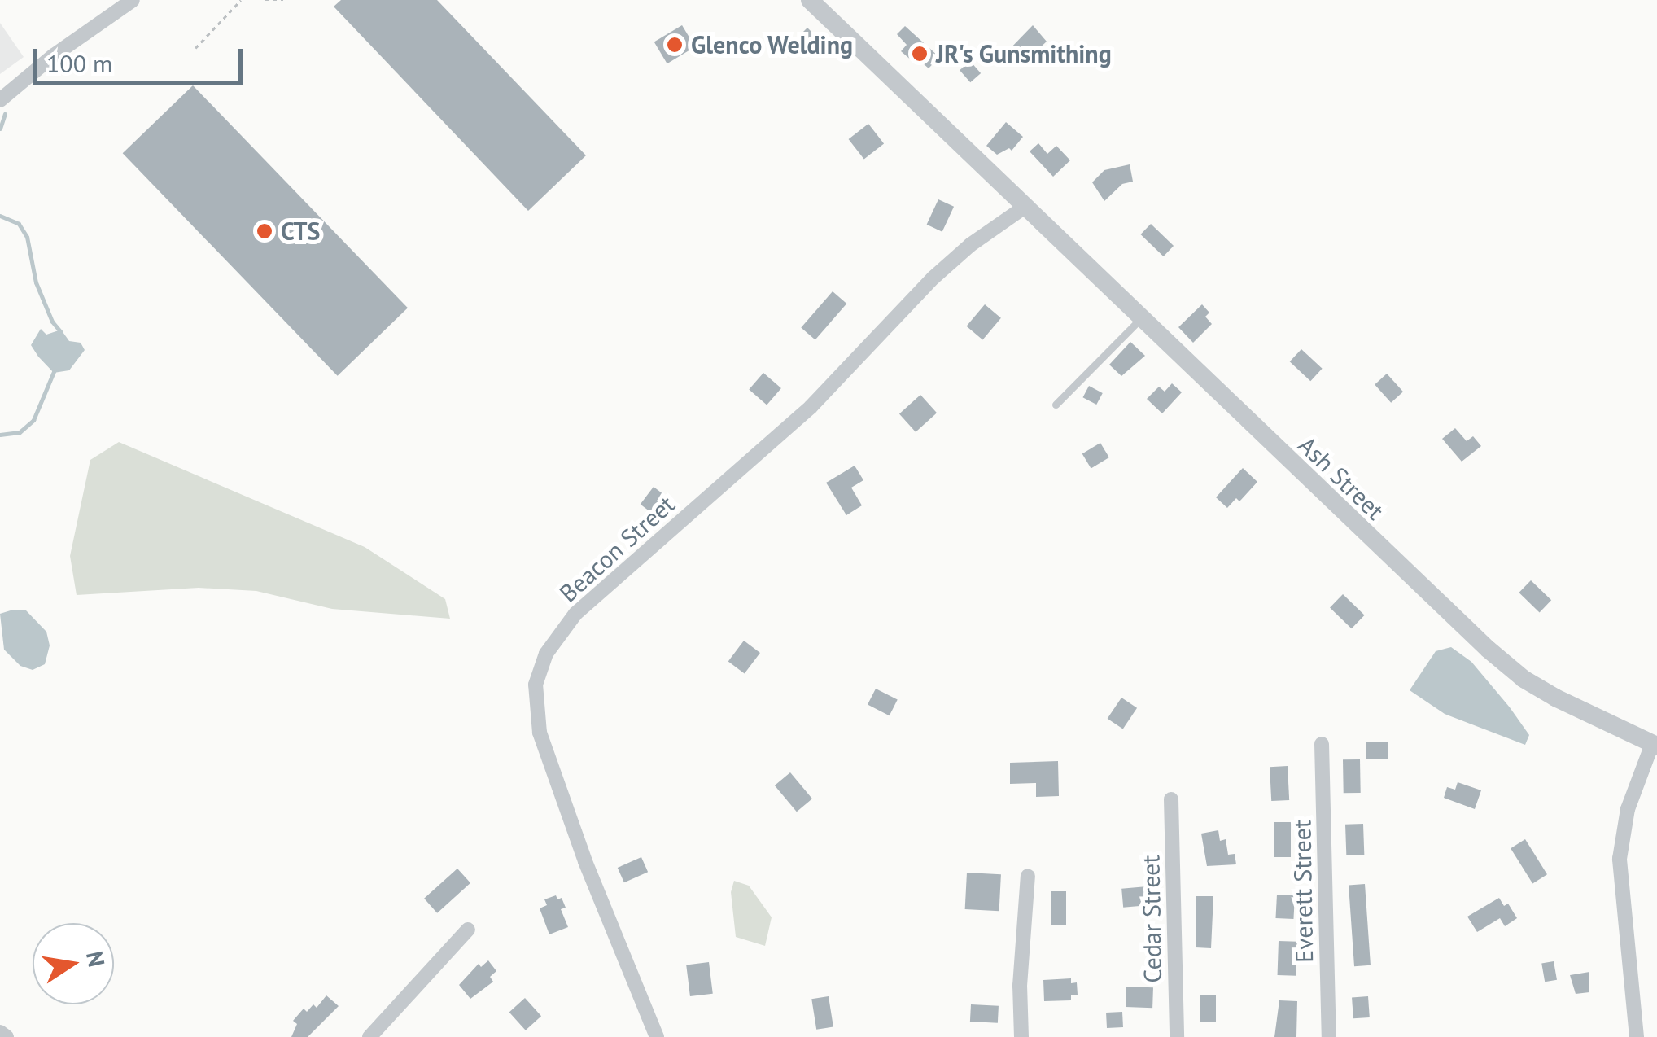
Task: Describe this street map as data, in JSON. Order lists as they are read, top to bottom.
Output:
{
  "streets": {
    "street": [
      "Ash Street",
      "Beacon Street",
      "Everett Street",
      "Cedar Street"
    ]
  },
  "crossings": [
    ["Ash Street", "Beacon Street"]
  ],
  "places": ["Glenco Welding", "JR's Gunsmithing", "CTS"],
  "scale_bar": "100 m",
  "north": "right"
}
